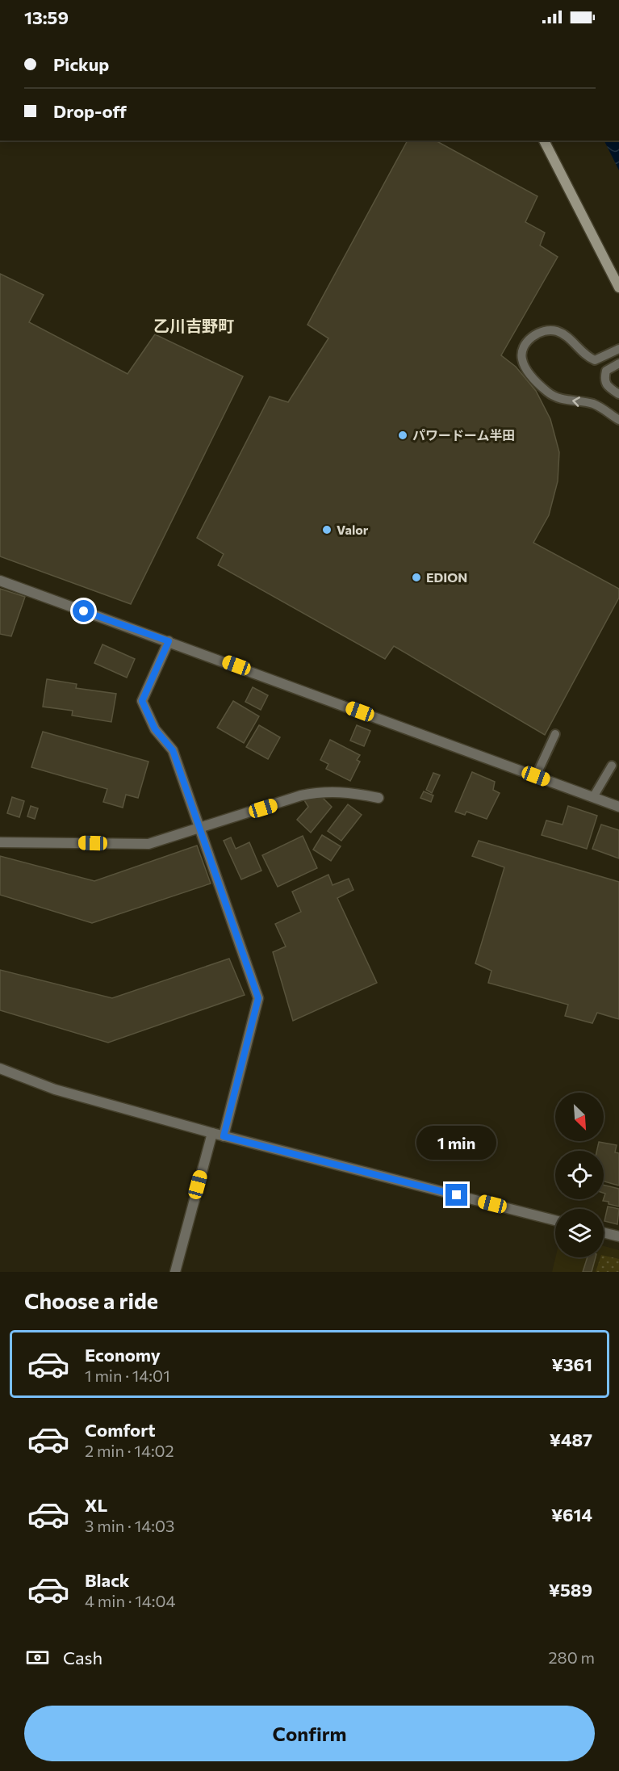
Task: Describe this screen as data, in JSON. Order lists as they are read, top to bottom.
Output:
{
  "districts": ["乙川吉野町"],
  "places": ["パワードーム半田", "Valor", "EDION"],
  "north": "bottom right",
  "page": {
    "status": "13:59",
    "banner": ["Pickup", "Drop-off"],
    "bubble": "1 min",
    "heading": "Choose a ride",
    "list": [
      {
        "name": "Economy",
        "note": "1 min · 14:01",
        "value": "¥361"
      },
      {
        "name": "Comfort",
        "note": "2 min · 14:02",
        "value": "¥487"
      },
      {
        "name": "XL",
        "note": "3 min · 14:03",
        "value": "¥614"
      },
      {
        "name": "Black",
        "note": "4 min · 14:04",
        "value": "¥589"
      }
    ],
    "pay": ["Cash", "280 m"],
    "buttons": "Confirm"
  }
}
